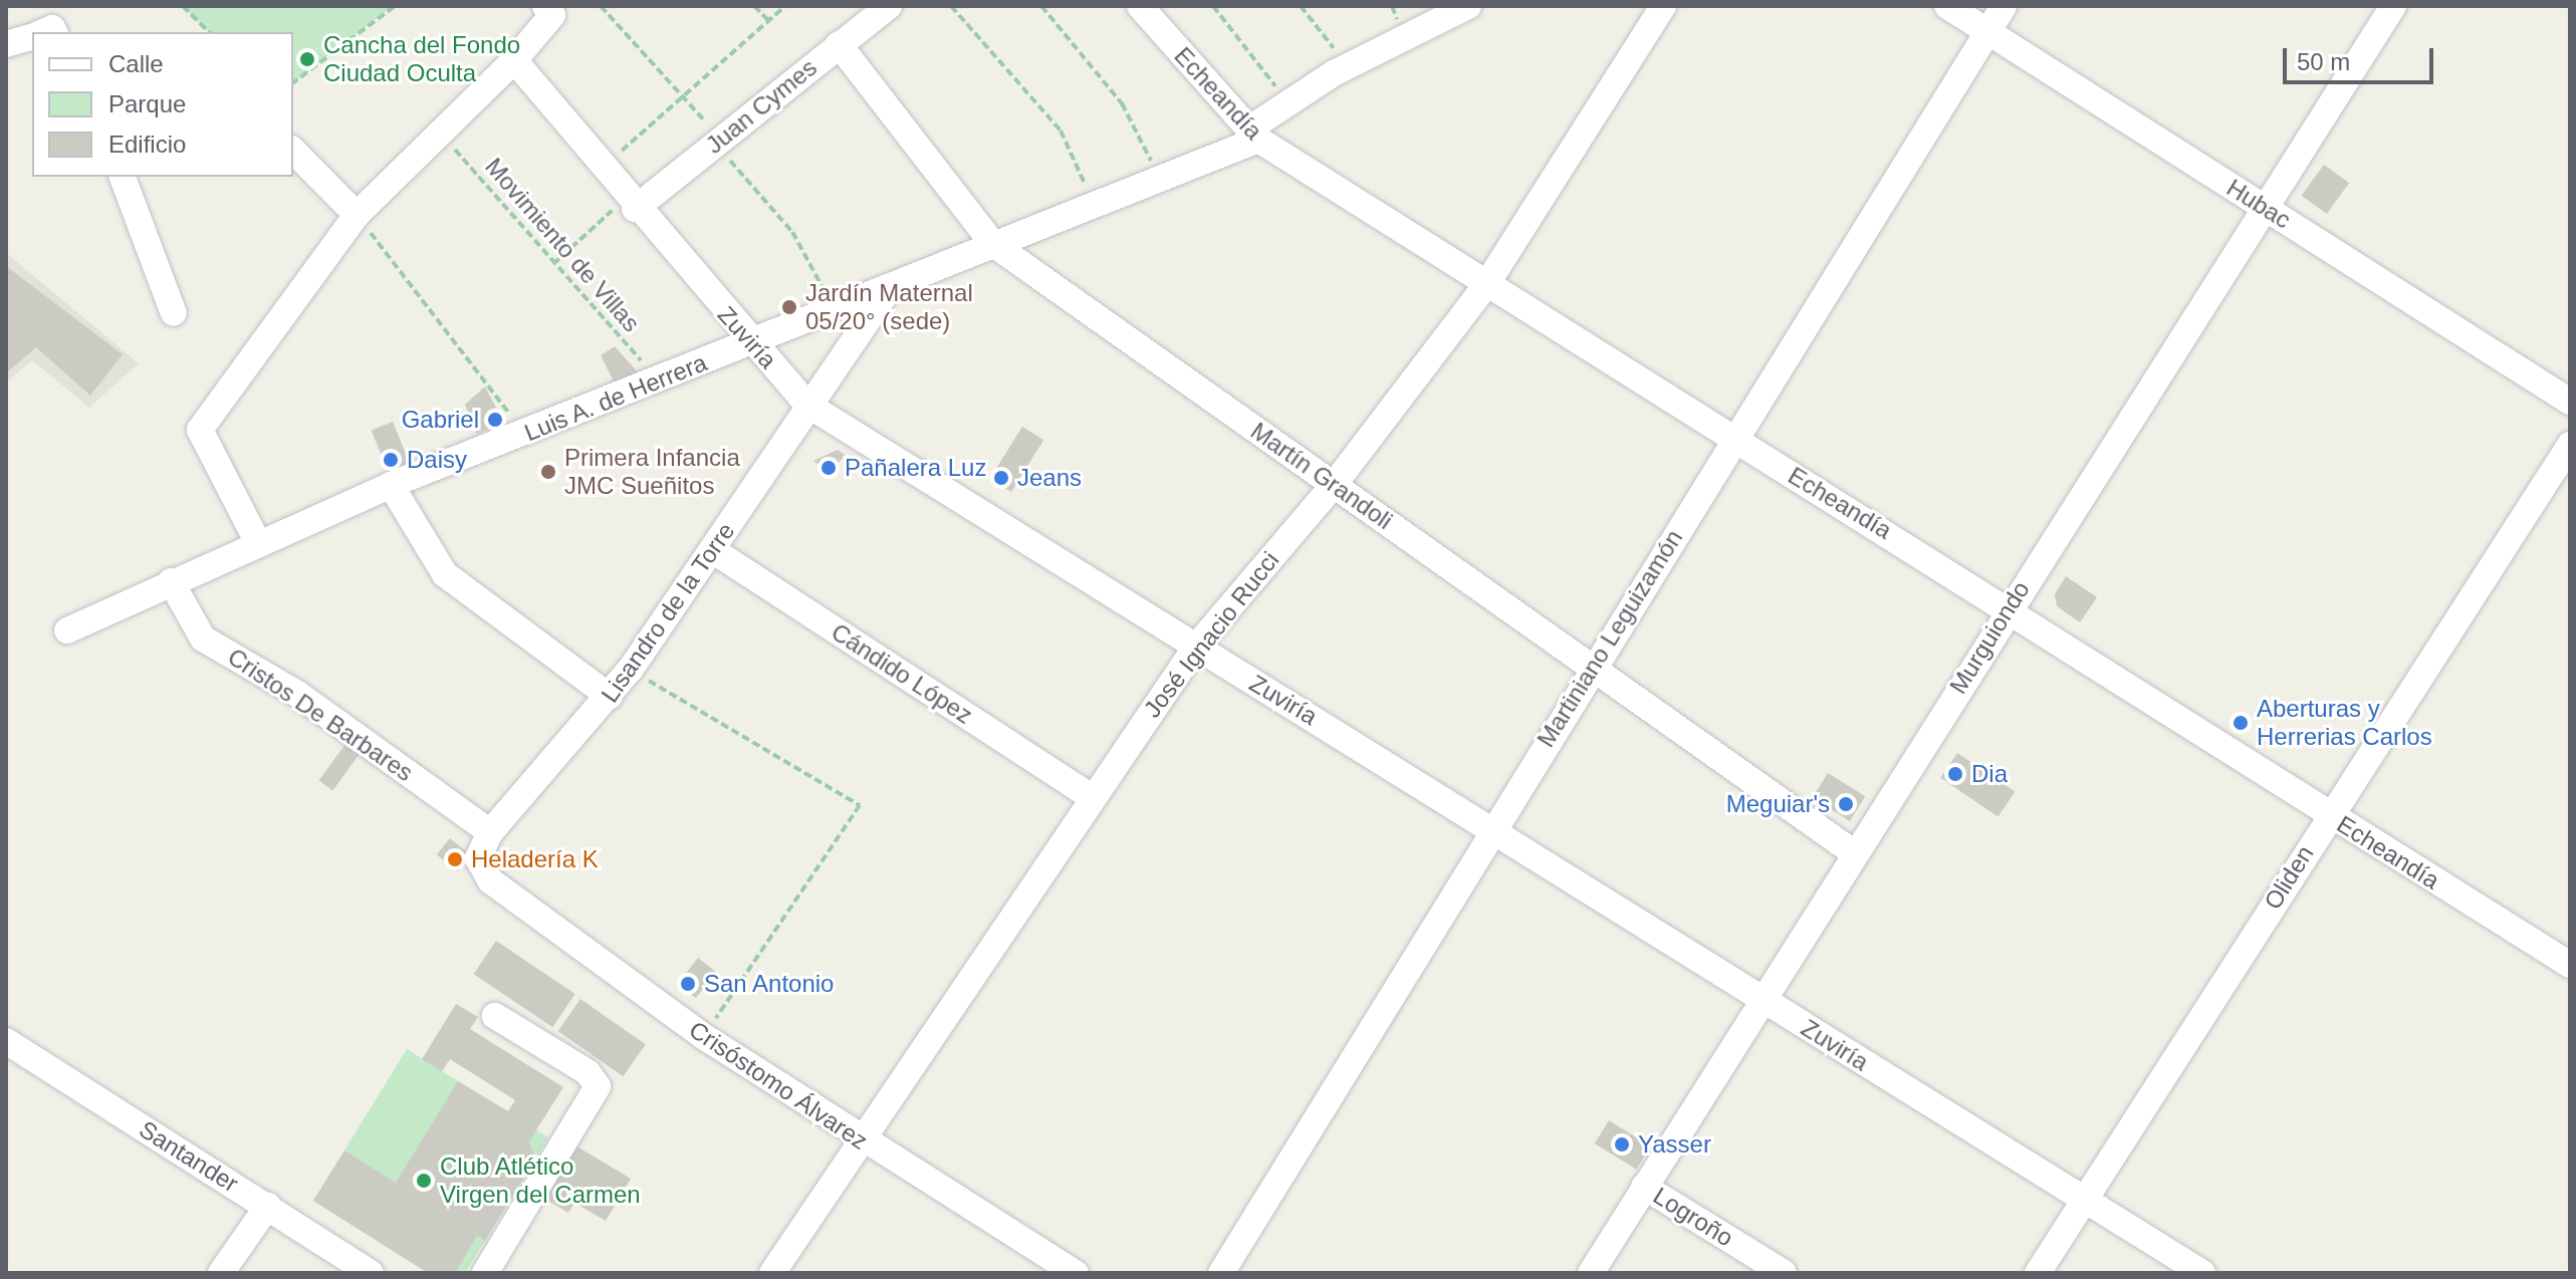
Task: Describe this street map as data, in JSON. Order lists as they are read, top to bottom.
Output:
{
  "streets": {
    "street": [
      "Echeandía",
      "Juan Cymes",
      "Hubac",
      "Zuviría",
      "Luis A. de Herrera",
      "Martín Grandoli",
      "Lisandro de la Torre",
      "José Ignacio Rucci",
      "Murguiondo",
      "Martiniano Leguizamón",
      "Cándido López",
      "Cristos De Barbares",
      "Oliden",
      "Crisóstomo Álvarez",
      "Santander",
      "Logroño"
    ],
    "path": ["Movimiento de Villas"]
  },
  "crossings": [
    ["Echeandía", "Luis A. de Herrera"],
    ["Echeandía", "José Ignacio Rucci"],
    ["Echeandía", "Murguiondo"],
    ["Echeandía", "Martiniano Leguizamón"],
    ["Echeandía", "Oliden"],
    ["Juan Cymes", "Zuviría"],
    ["Juan Cymes", "Martín Grandoli"],
    ["Hubac", "Murguiondo"],
    ["Hubac", "Martiniano Leguizamón"],
    ["Movimiento de Villas", "Luis A. de Herrera"],
    ["Zuviría", "Luis A. de Herrera"],
    ["Zuviría", "Lisandro de la Torre"],
    ["Zuviría", "José Ignacio Rucci"],
    ["Zuviría", "Murguiondo"],
    ["Zuviría", "Martiniano Leguizamón"],
    ["Zuviría", "Oliden"],
    ["Luis A. de Herrera", "Martín Grandoli"],
    ["Luis A. de Herrera", "Lisandro de la Torre"],
    ["Luis A. de Herrera", "Cristos De Barbares"],
    ["Martín Grandoli", "José Ignacio Rucci"],
    ["Martín Grandoli", "Murguiondo"],
    ["Martín Grandoli", "Martiniano Leguizamón"],
    ["Lisandro de la Torre", "Cándido López"],
    ["Lisandro de la Torre", "Cristos De Barbares"],
    ["Lisandro de la Torre", "Crisóstomo Álvarez"],
    ["José Ignacio Rucci", "Cándido López"],
    ["José Ignacio Rucci", "Crisóstomo Álvarez"],
    ["Murguiondo", "Logroño"],
    ["Cristos De Barbares", "Crisóstomo Álvarez"]
  ],
  "places": [
    "Cancha del Fondo Ciudad Oculta",
    "Jardín Maternal 05/20° (sede)",
    "Gabriel",
    "Daisy",
    "Pañalera Luz",
    "Primera Infancia JMC Sueñitos",
    "Jeans",
    "Aberturas y Herrerias Carlos",
    "Dia",
    "Meguiar's",
    "Heladería K",
    "San Antonio",
    "Yasser",
    "Club Atlético Virgen del Carmen"
  ],
  "legend": ["Calle", "Parque", "Edificio"],
  "scale_bar": "50 m"
}
